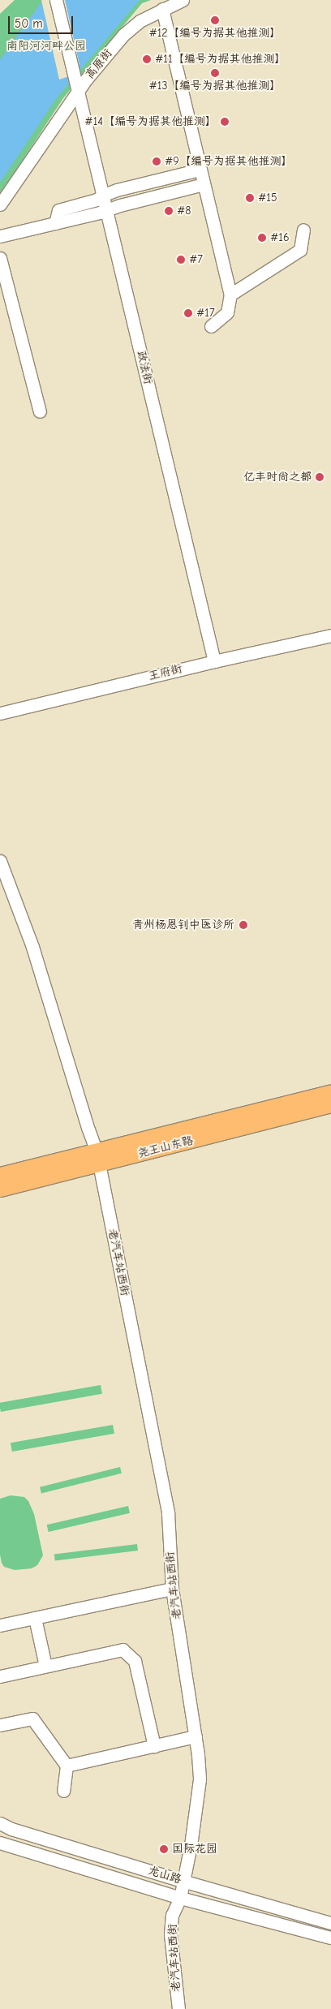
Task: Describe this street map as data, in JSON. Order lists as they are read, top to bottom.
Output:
{
  "streets": {
    "main road": ["尧王山东路"],
    "street": [
      "高原街",
      "政法街",
      "王府街",
      "老汽车站西街",
      "龙山路"
    ]
  },
  "crossings": [
    ["高原街", "政法街"],
    ["政法街", "王府街"],
    ["尧王山东路", "老汽车站西街"],
    ["老汽车站西街", "龙山路"]
  ],
  "parks": ["南阳河河畔公园"],
  "places": [
    "#12【编号为据其他推测】",
    "#11【编号为据其他推测】",
    "#13【编号为据其他推测】",
    "#14【编号为据其他推测】",
    "#9【编号为据其他推测】",
    "#15",
    "#8",
    "#16",
    "#7",
    "#17",
    "亿丰时尚之都",
    "青州杨恩钊中医诊所",
    "国际花园"
  ],
  "scale_bar": "50 m"
}
